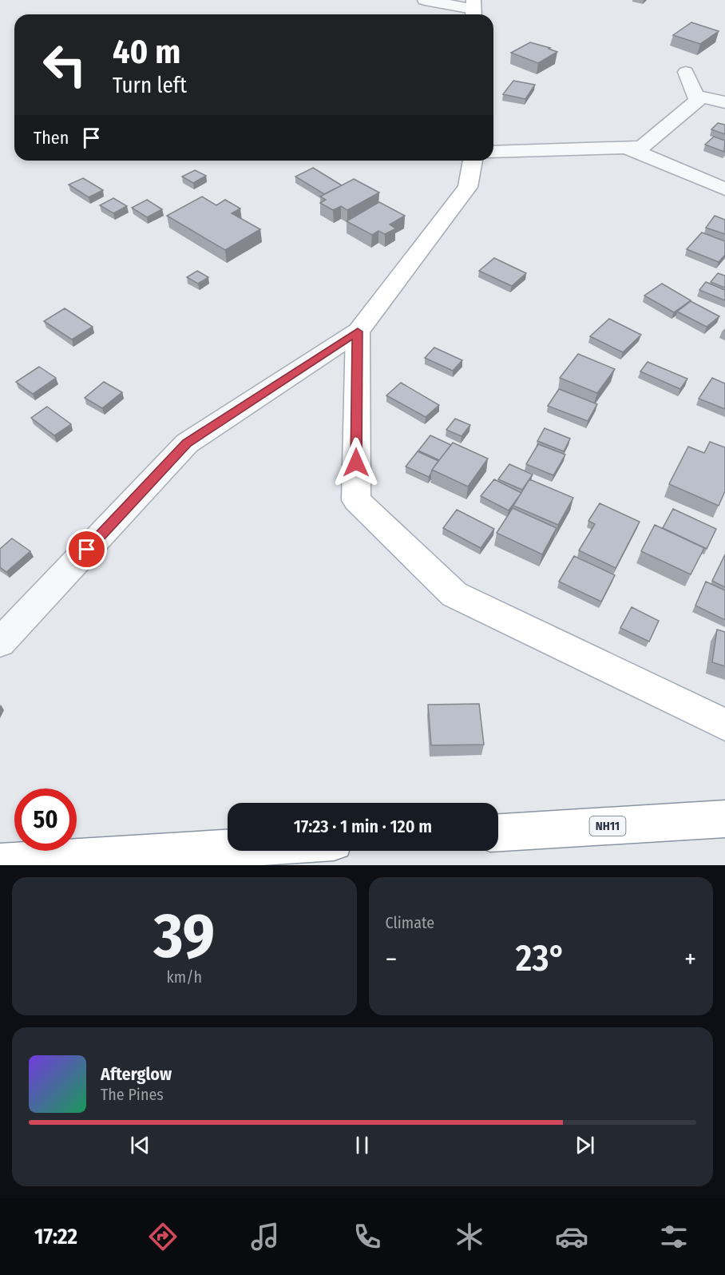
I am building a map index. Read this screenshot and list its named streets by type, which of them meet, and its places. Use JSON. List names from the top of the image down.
{
  "streets": {
    "main road": ["NH11"]
  },
  "page": {
    "turn": ["40 m", "Turn left"],
    "then": "Then",
    "limit": "50",
    "trip": "17:23 · 1 min · 120 m",
    "tile": [
      ["39", "km/h"],
      "Climate"
    ],
    "heat": ["−", "23°", "+"],
    "song": ["Afterglow", "The Pines"],
    "tabs": "17:22"
  }
}
